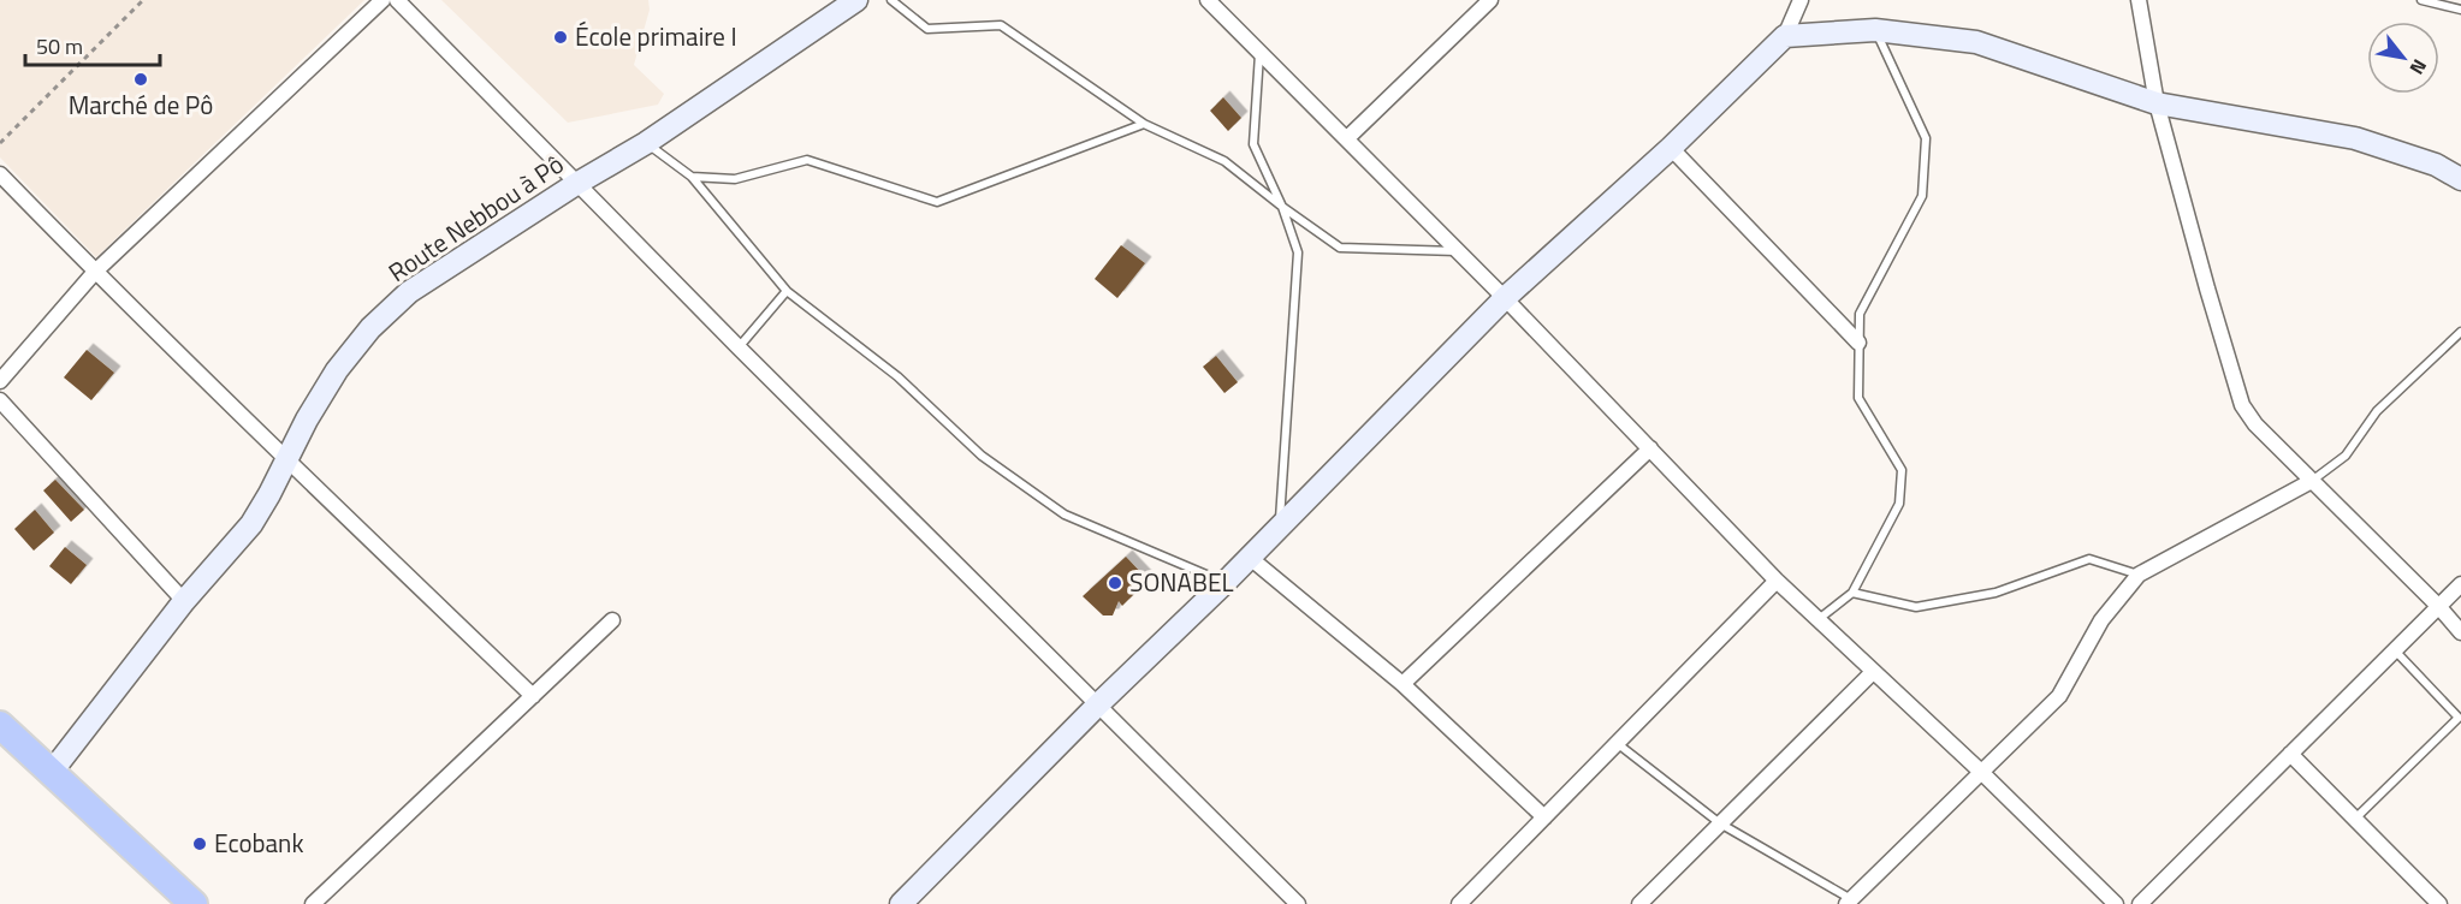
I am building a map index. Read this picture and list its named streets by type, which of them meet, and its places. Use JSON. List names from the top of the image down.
{
  "streets": {
    "street": ["Route Nebbou à Pô"]
  },
  "places": [
    "École primaire I",
    "Marché de Pô",
    "SONABEL",
    "Ecobank"
  ],
  "scale_bar": "50 m",
  "north": "bottom right"
}
